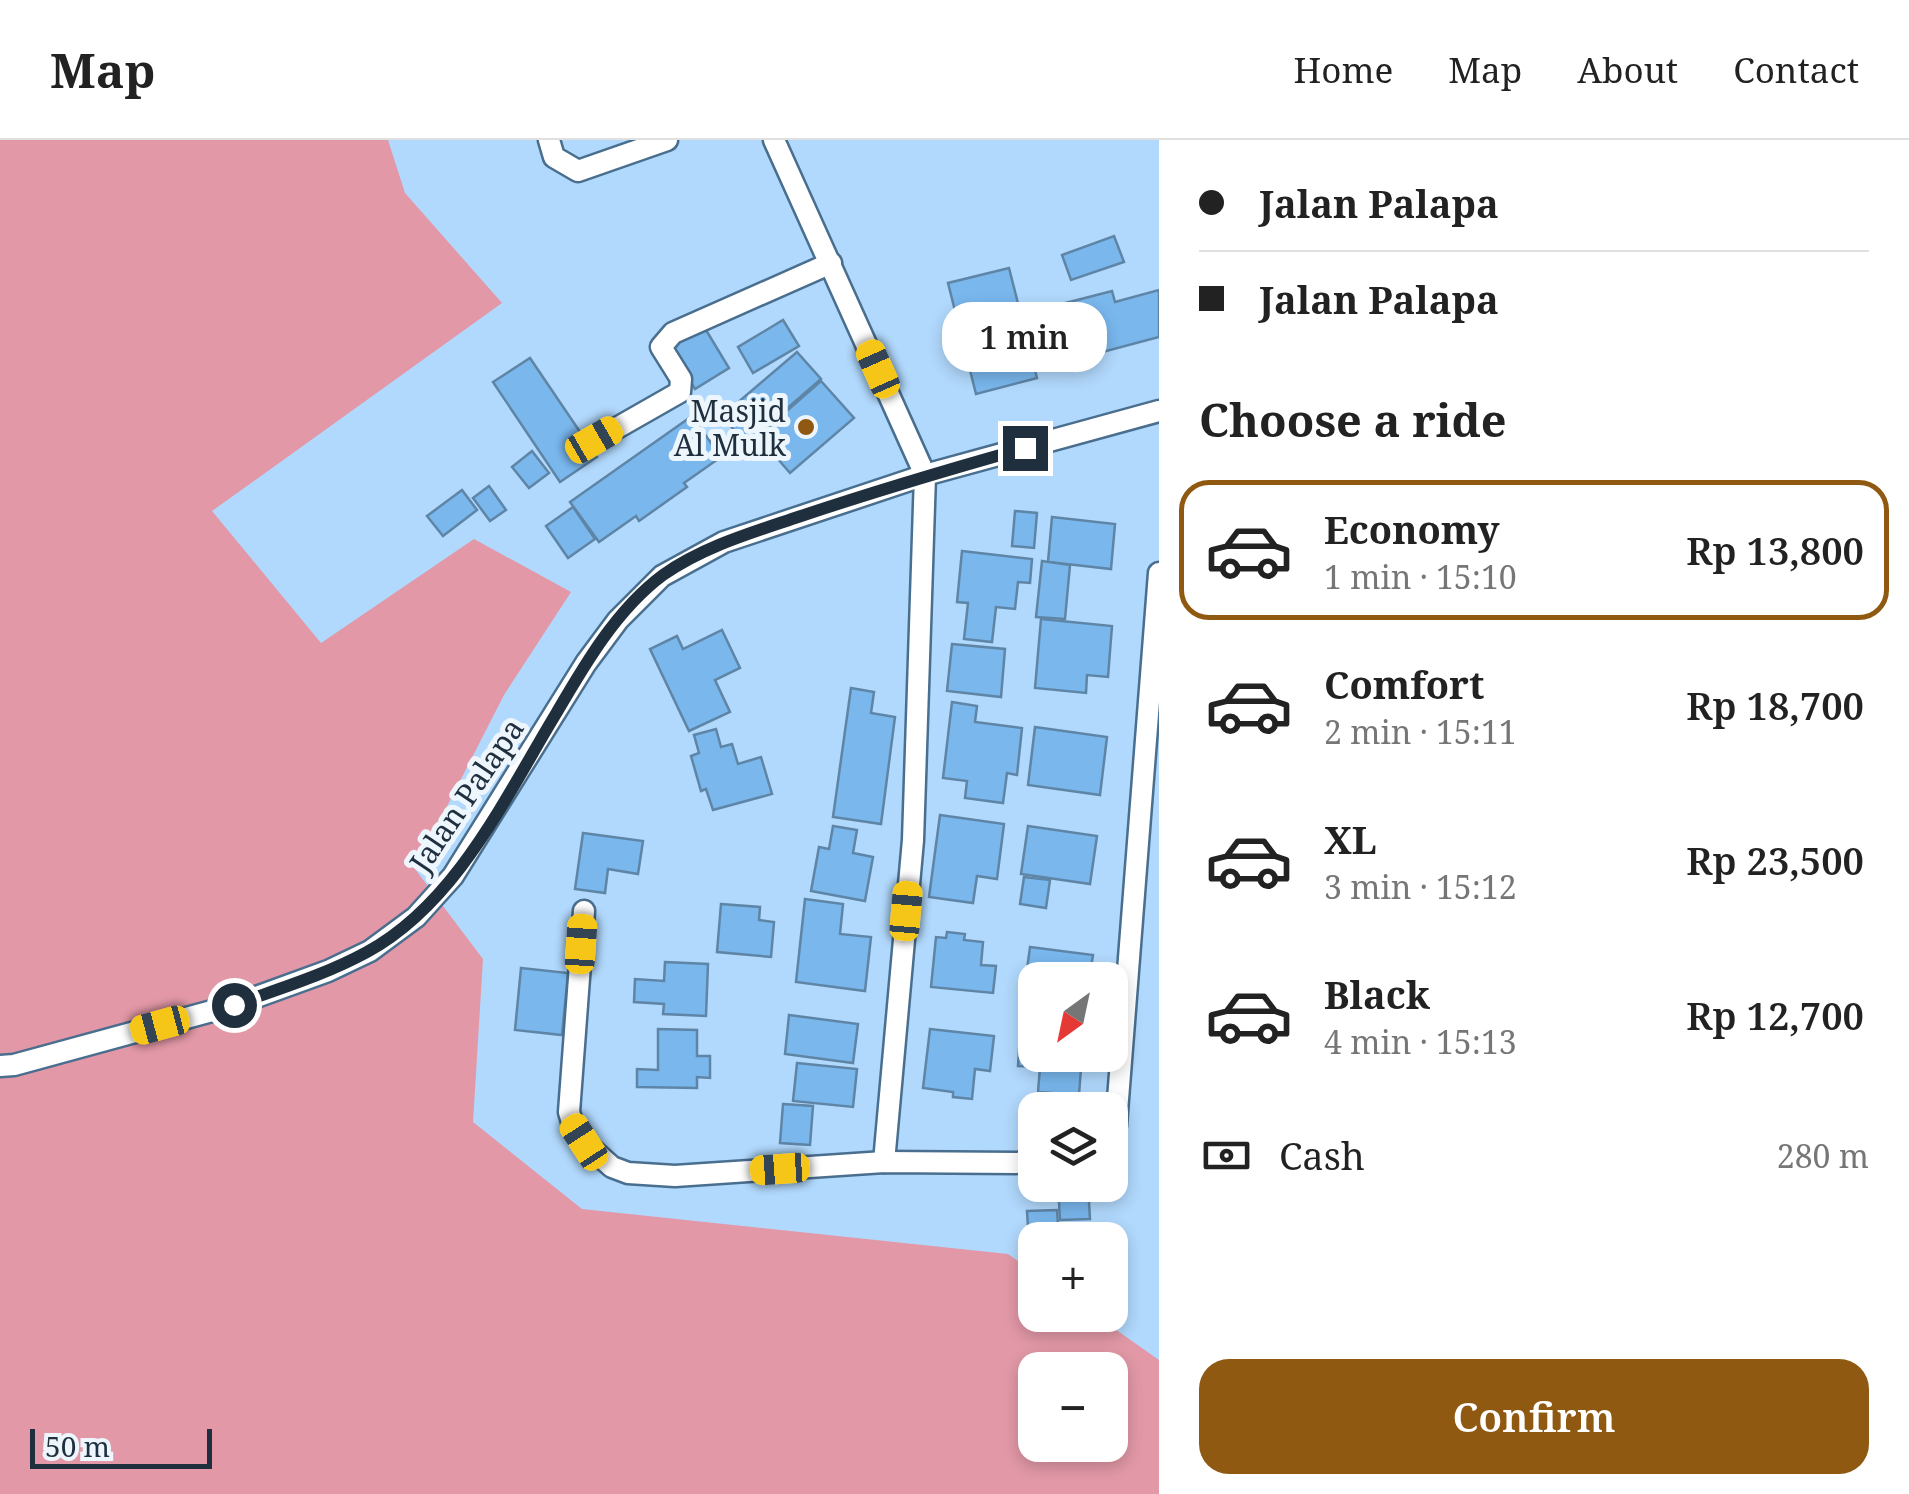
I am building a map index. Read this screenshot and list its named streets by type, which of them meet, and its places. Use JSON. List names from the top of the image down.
{
  "streets": {
    "street": ["Jalan Palapa"]
  },
  "places": ["Masjid Al Mulk"],
  "scale_bar": "50 m",
  "north": "bottom left",
  "page": {
    "header": "Map",
    "nav": [
      "Home",
      "Map",
      "About",
      "Contact"
    ],
    "banner": ["Jalan Palapa", "Jalan Palapa"],
    "bubble": "1 min",
    "heading": "Choose a ride",
    "list": [
      {
        "name": "Economy",
        "note": "1 min · 15:10",
        "value": "Rp 13,800"
      },
      {
        "name": "Comfort",
        "note": "2 min · 15:11",
        "value": "Rp 18,700"
      },
      {
        "name": "XL",
        "note": "3 min · 15:12",
        "value": "Rp 23,500"
      },
      {
        "name": "Black",
        "note": "4 min · 15:13",
        "value": "Rp 12,700"
      }
    ],
    "map_buttons": ["+", "−"],
    "pay": ["Cash", "280 m"],
    "buttons": "Confirm",
    "scale": "50 m"
  }
}
